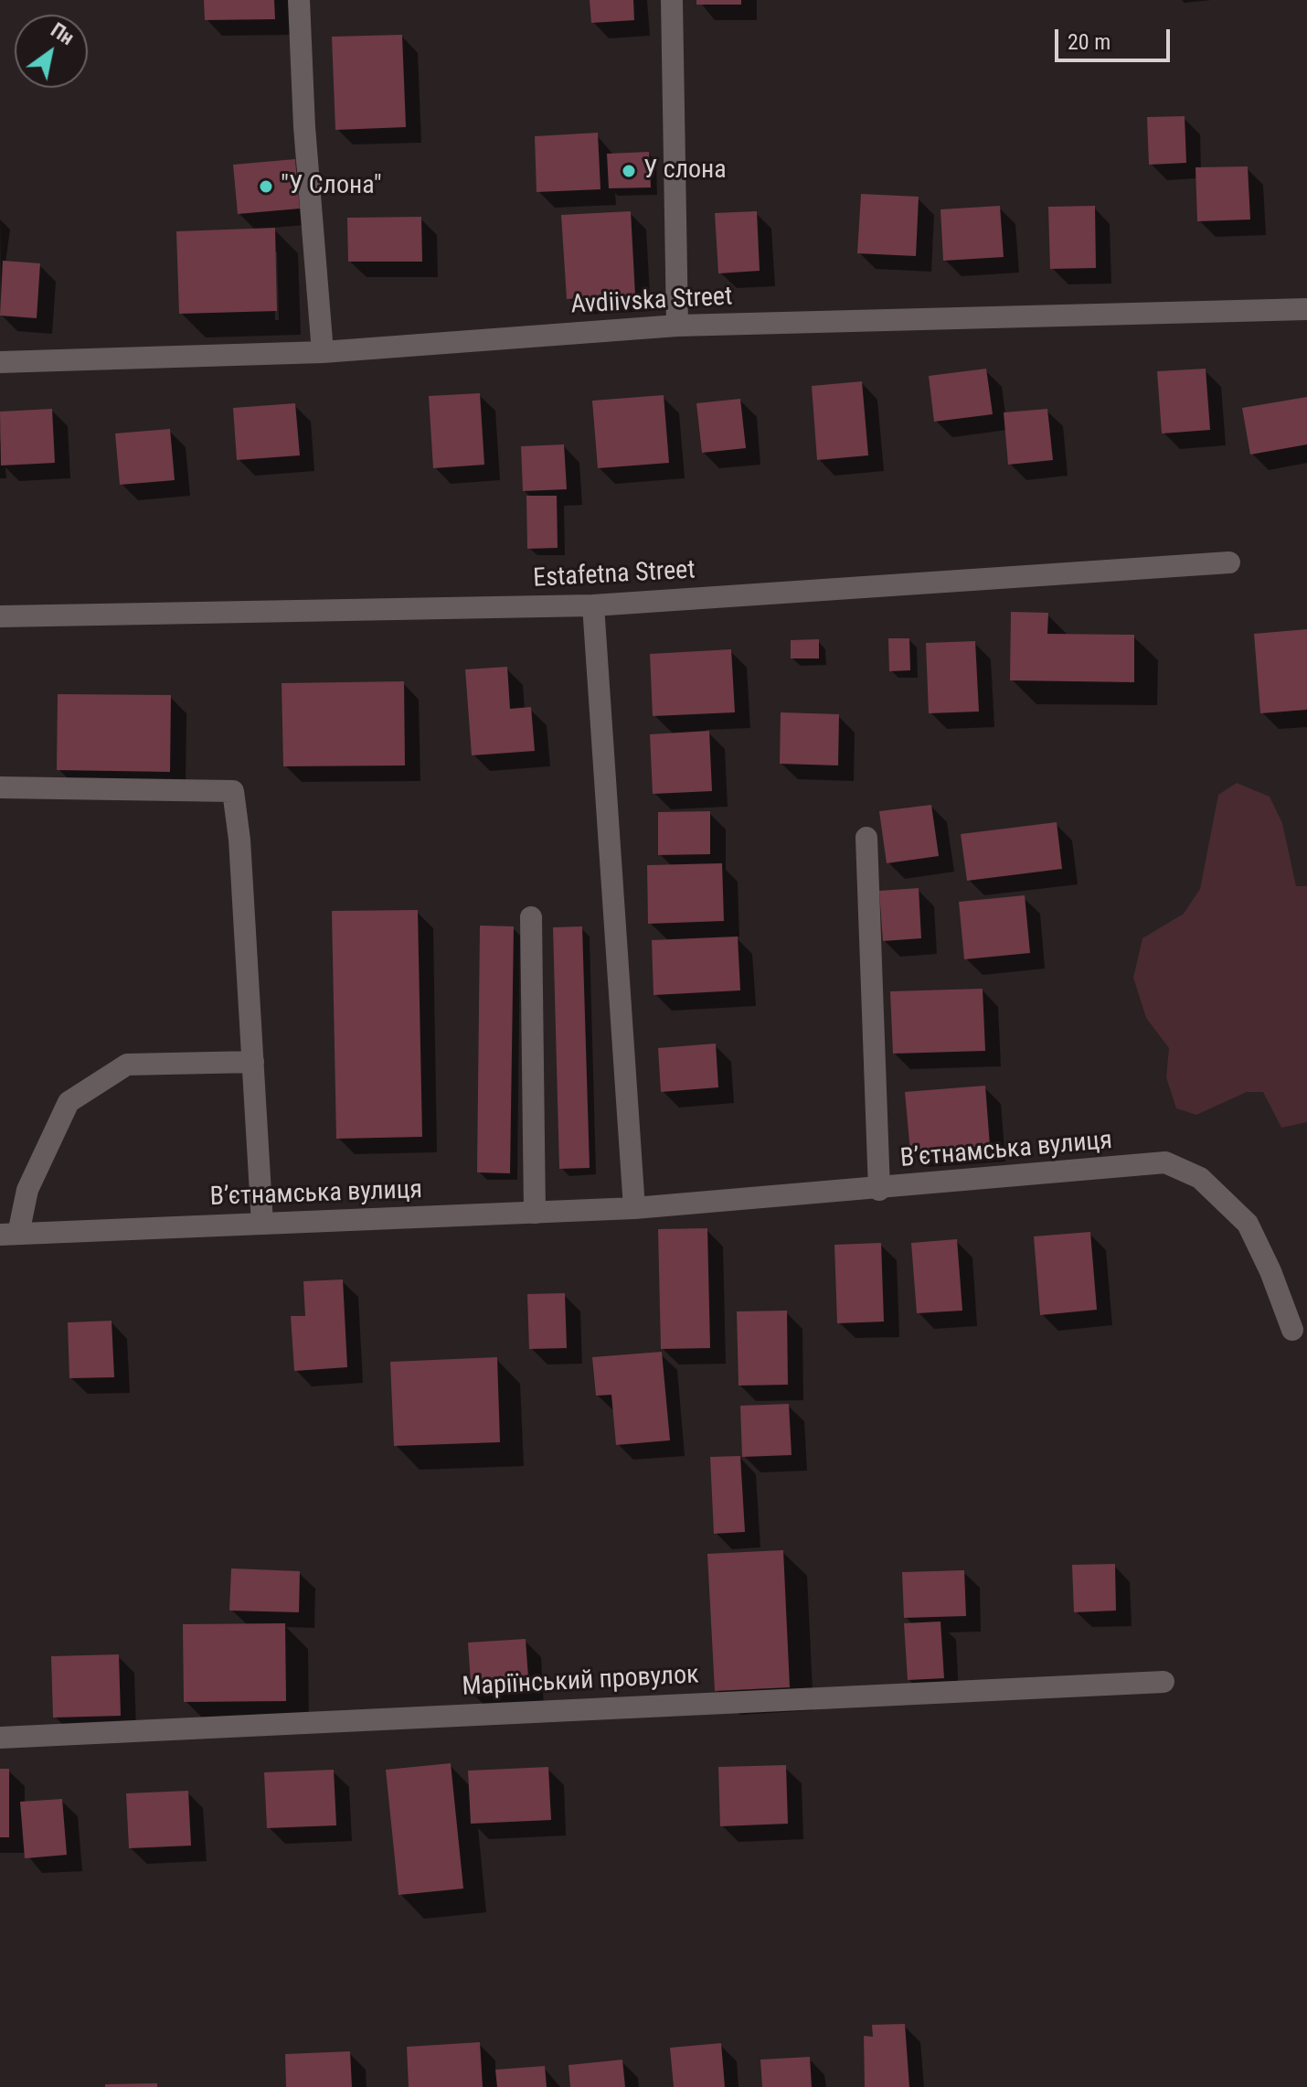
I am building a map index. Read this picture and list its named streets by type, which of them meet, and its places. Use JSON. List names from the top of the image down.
{
  "streets": {
    "street": [
      "Avdiivska Street",
      "Estafetna Street",
      "Вʼєтнамська вулиця",
      "Маріїнський провулок"
    ]
  },
  "places": ["У слона", "\"У Слона\""],
  "scale_bar": "20 m",
  "north": "top right"
}
